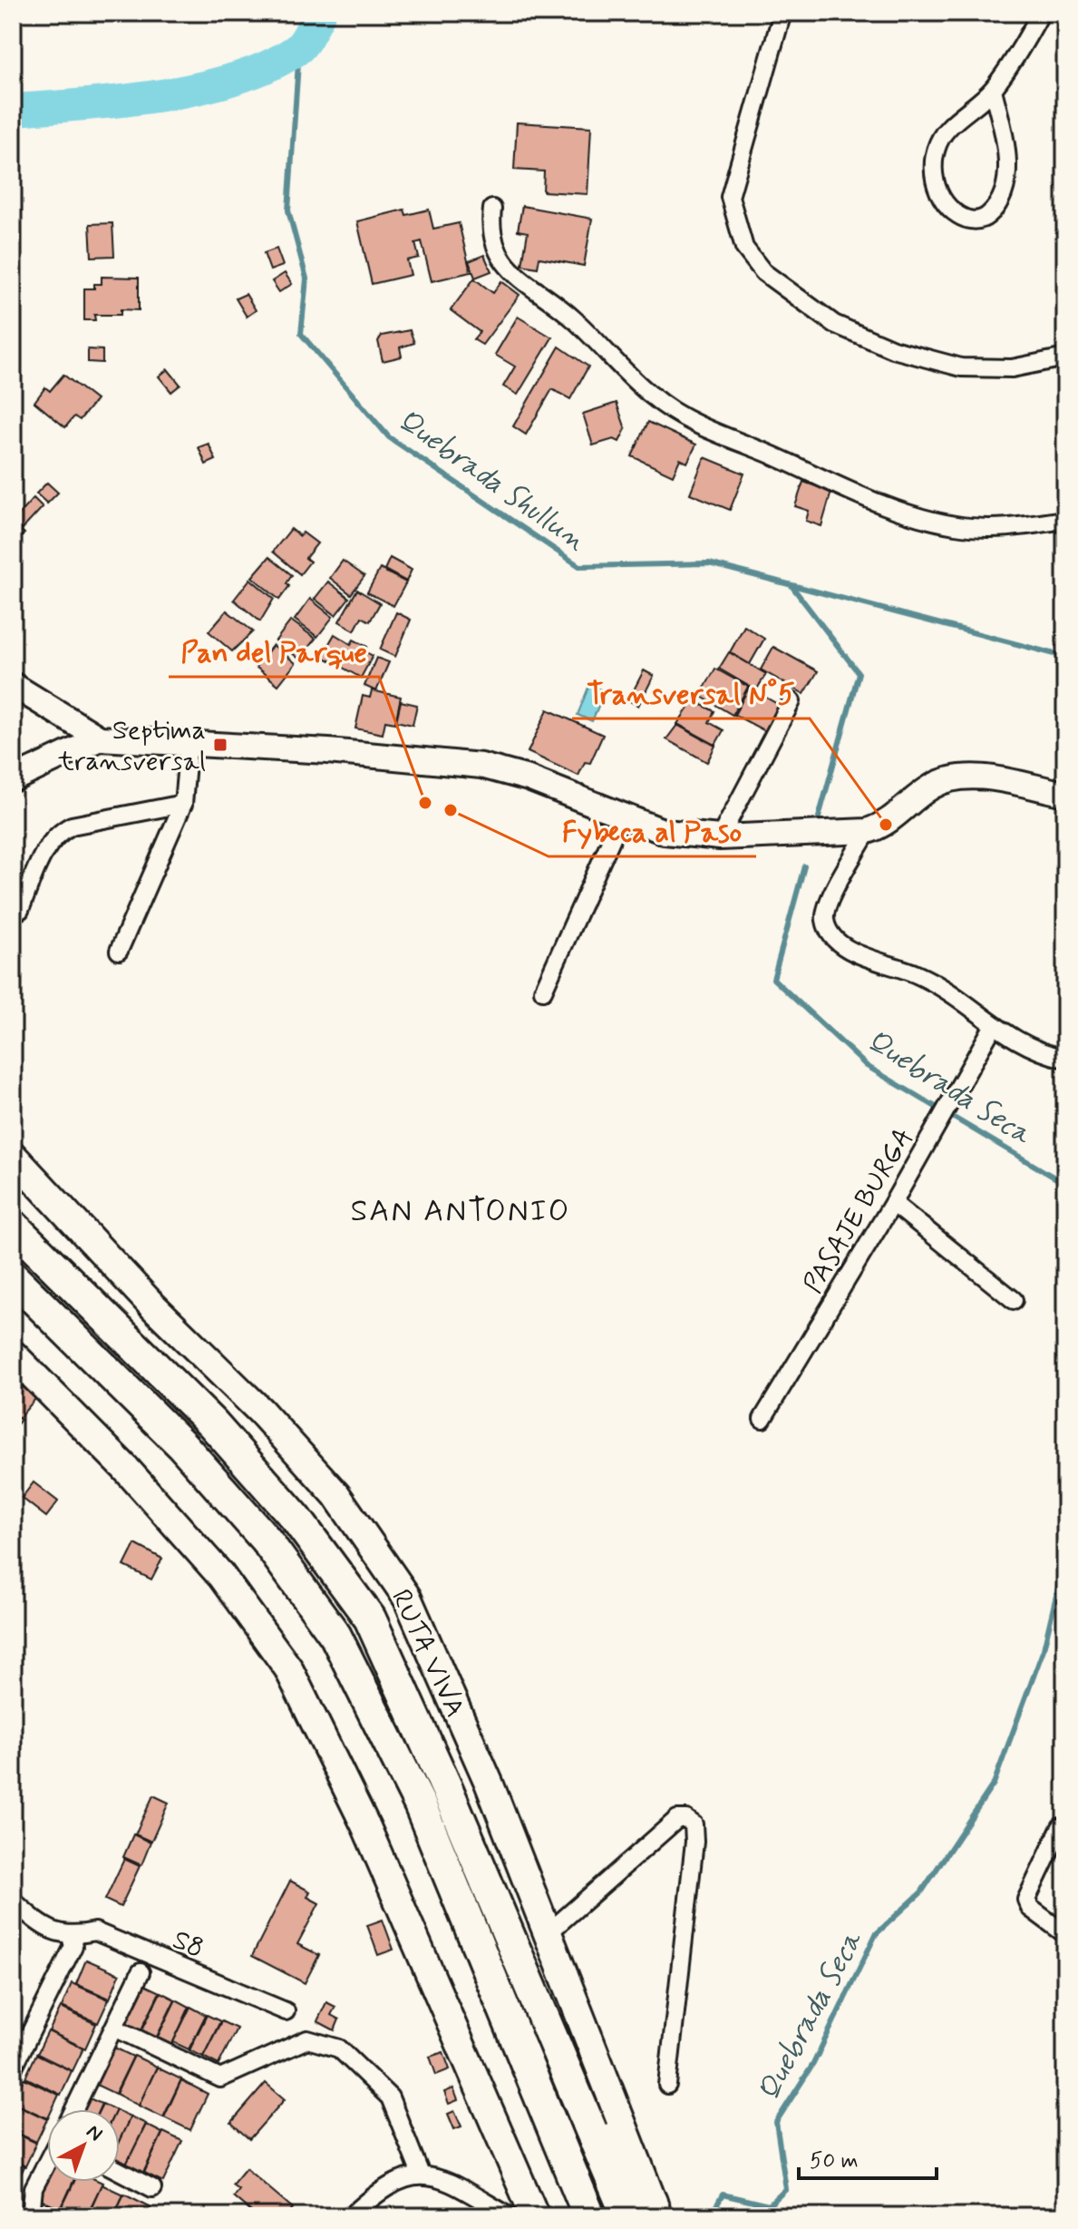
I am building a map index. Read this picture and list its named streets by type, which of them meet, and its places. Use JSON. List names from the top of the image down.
{
  "streets": {
    "highway": ["RUTA VIVA"],
    "street": ["PASAJE BURGA", "S8"]
  },
  "districts": ["SAN ANTONIO"],
  "water": ["Quebrada Shullun", "Quebrada Seca"],
  "places": {
    "transit": ["Septima transversal"],
    "other": ["Pan del Parque", "Fybeca al Paso", "Transversal N°5"]
  },
  "scale_bar": "50 m",
  "north": "top right"
}
